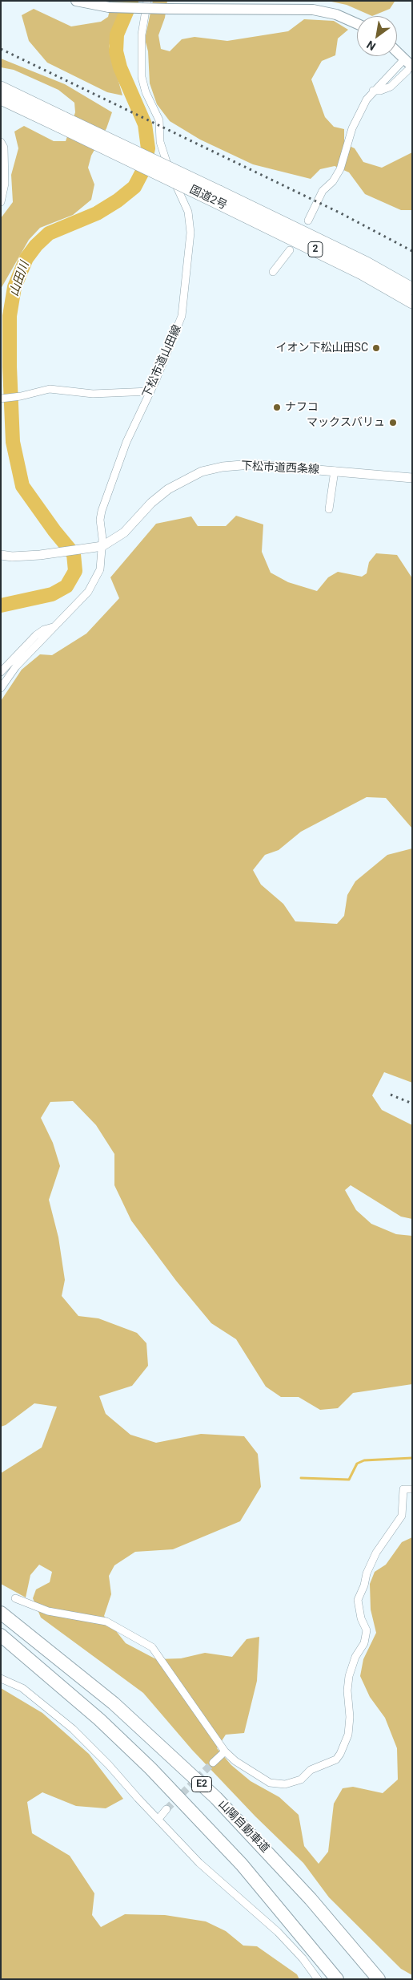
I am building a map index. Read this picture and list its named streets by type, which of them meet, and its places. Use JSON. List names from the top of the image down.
{
  "streets": {
    "highway": [
      "国道2号",
      "2",
      "E2",
      "山陽自動車道"
    ],
    "street": ["下松市道山田線", "下松市道西条線"]
  },
  "crossings": [
    ["下松市道山田線", "下松市道西条線"]
  ],
  "water": ["山田川"],
  "places": ["イオン下松山田SC", "ナフコ", "マックスバリュ"],
  "north": "bottom left"
}
